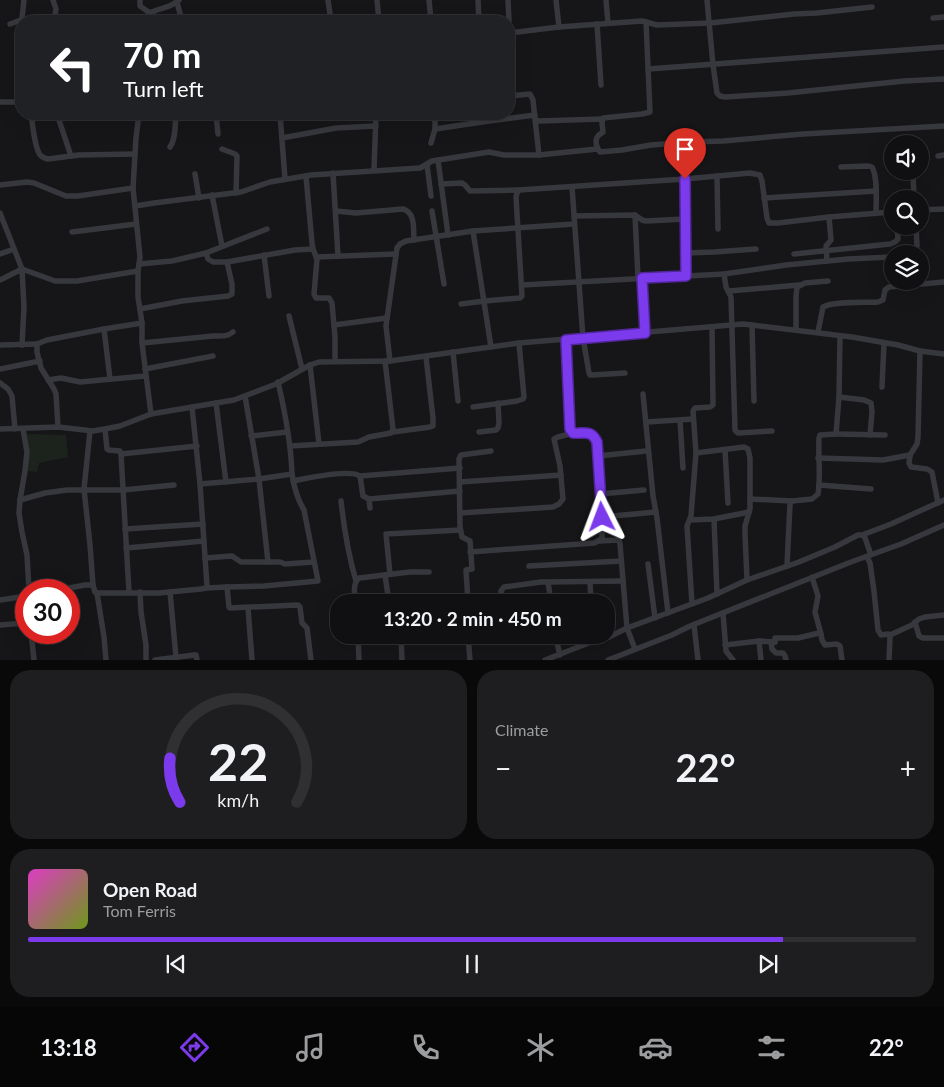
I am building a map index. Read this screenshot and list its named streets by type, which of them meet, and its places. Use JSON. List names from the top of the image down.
{
  "page": {
    "turn": ["70 m", "Turn left"],
    "limit": "30",
    "trip": "13:20 · 2 min · 450 m",
    "tile": "Climate",
    "heat": ["−", "22°", "+"],
    "song": ["Open Road", "Tom Ferris"],
    "tabs": ["13:18", "22°"],
    "gauge": ["22", "km/h"]
  }
}
